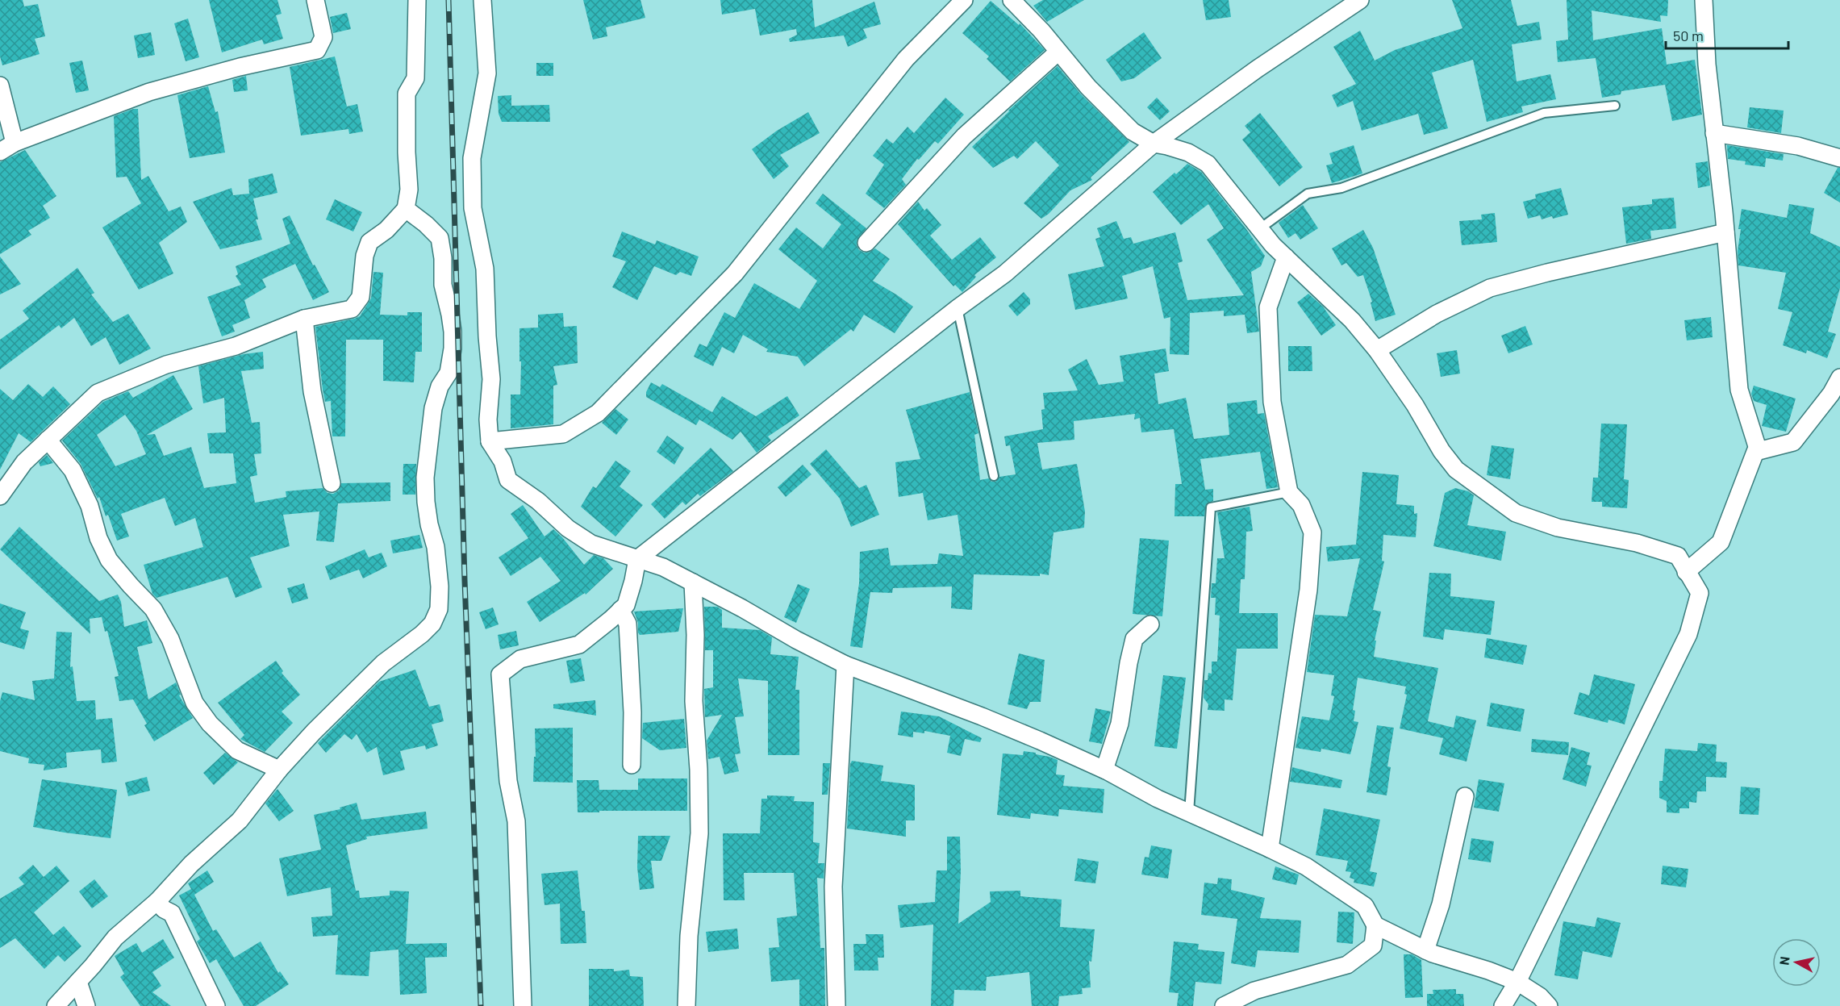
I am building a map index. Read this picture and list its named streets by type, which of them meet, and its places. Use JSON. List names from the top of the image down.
{
  "scale_bar": "50 m",
  "north": "left"
}
